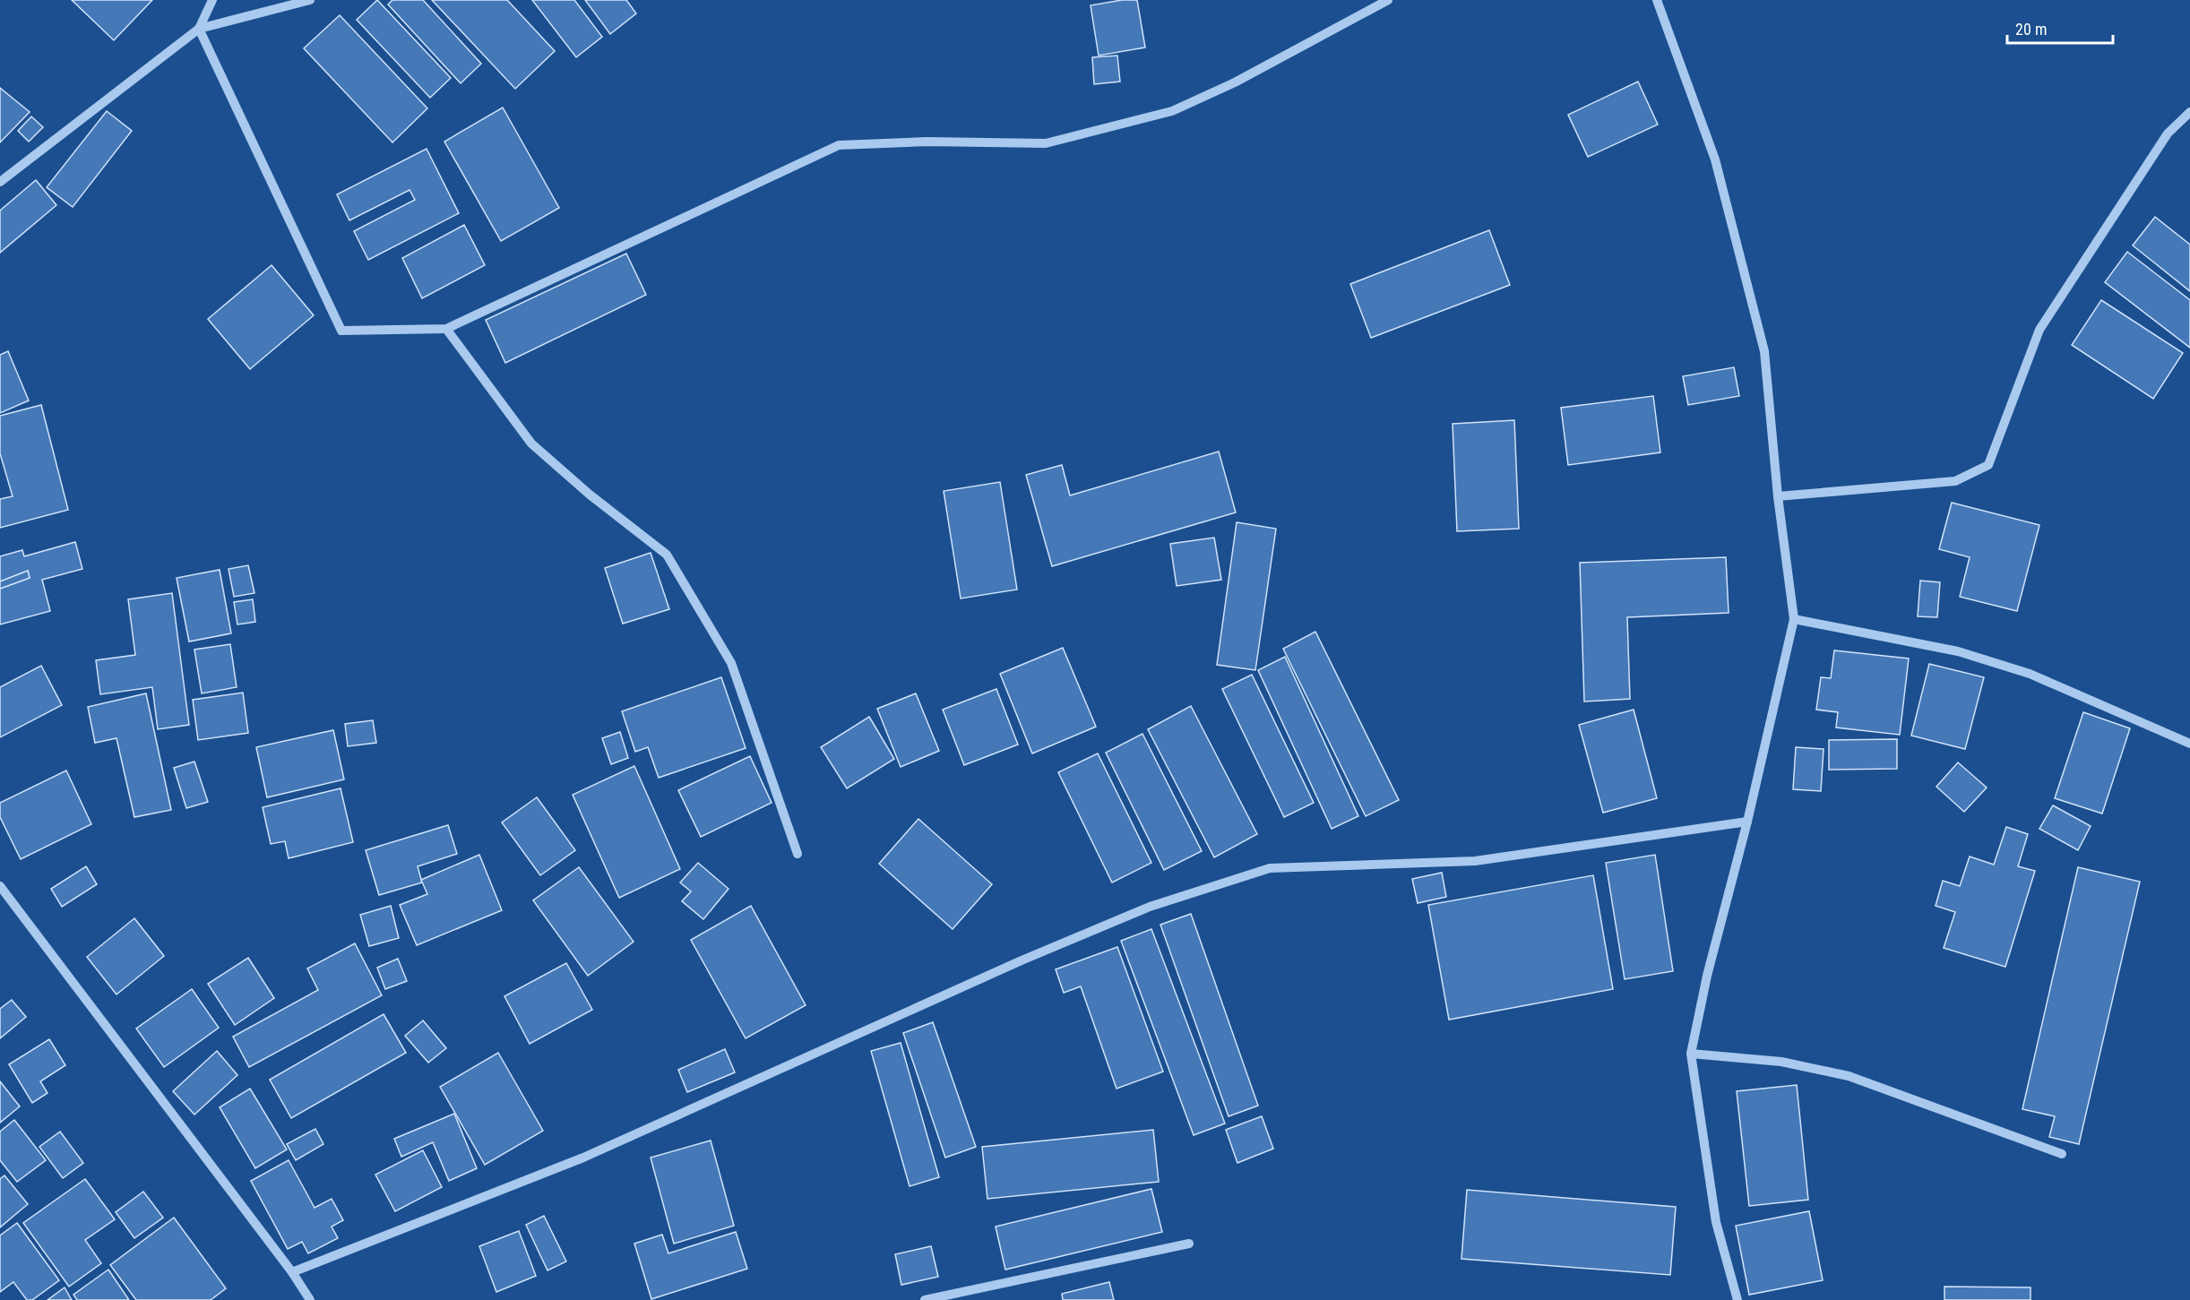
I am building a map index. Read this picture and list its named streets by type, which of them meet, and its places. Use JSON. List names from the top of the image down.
{
  "scale_bar": "20 m"
}
